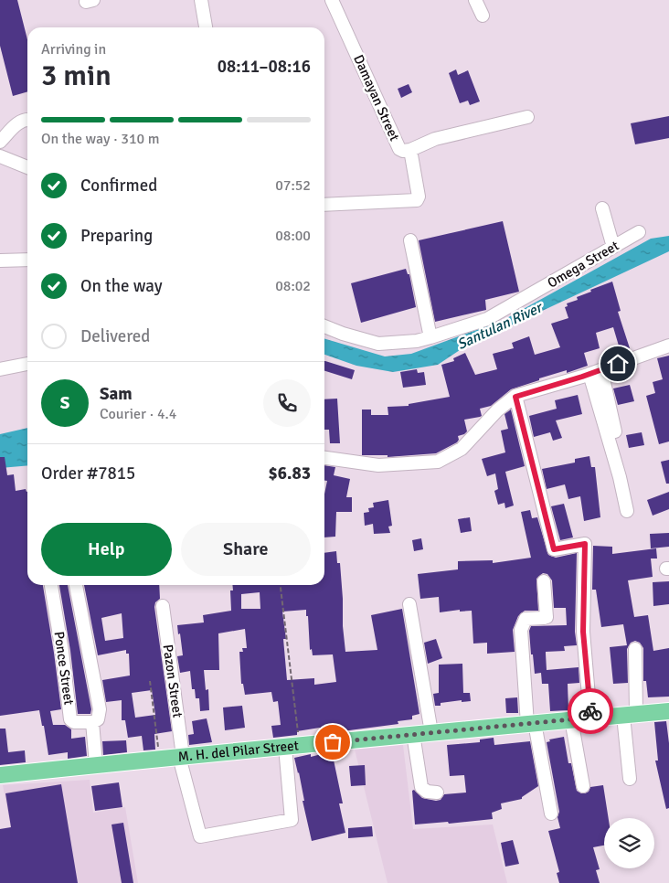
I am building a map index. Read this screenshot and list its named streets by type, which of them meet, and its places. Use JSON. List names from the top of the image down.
{
  "streets": {
    "main road": ["M. H. del Pilar Street"],
    "street": [
      "Damayan Street",
      "Omega Street",
      "Ponce Street",
      "Pazon Street"
    ]
  },
  "crossings": [
    ["Pazon Street", "M. H. del Pilar Street"]
  ],
  "water": ["Santulan River"],
  "page": {
    "heading": ["3 min", "Arriving in", "08:11–08:16"],
    "panel": [
      "Sam",
      "Courier · 4.4",
      "Order #7815",
      "$6.83"
    ],
    "bar": "On the way · 310 m",
    "list": [
      ["Confirmed", "07:52"],
      ["Preparing", "08:00"],
      ["On the way", "08:02"],
      "Delivered"
    ],
    "round": "S",
    "buttons": ["Help", "Share"]
  }
}
